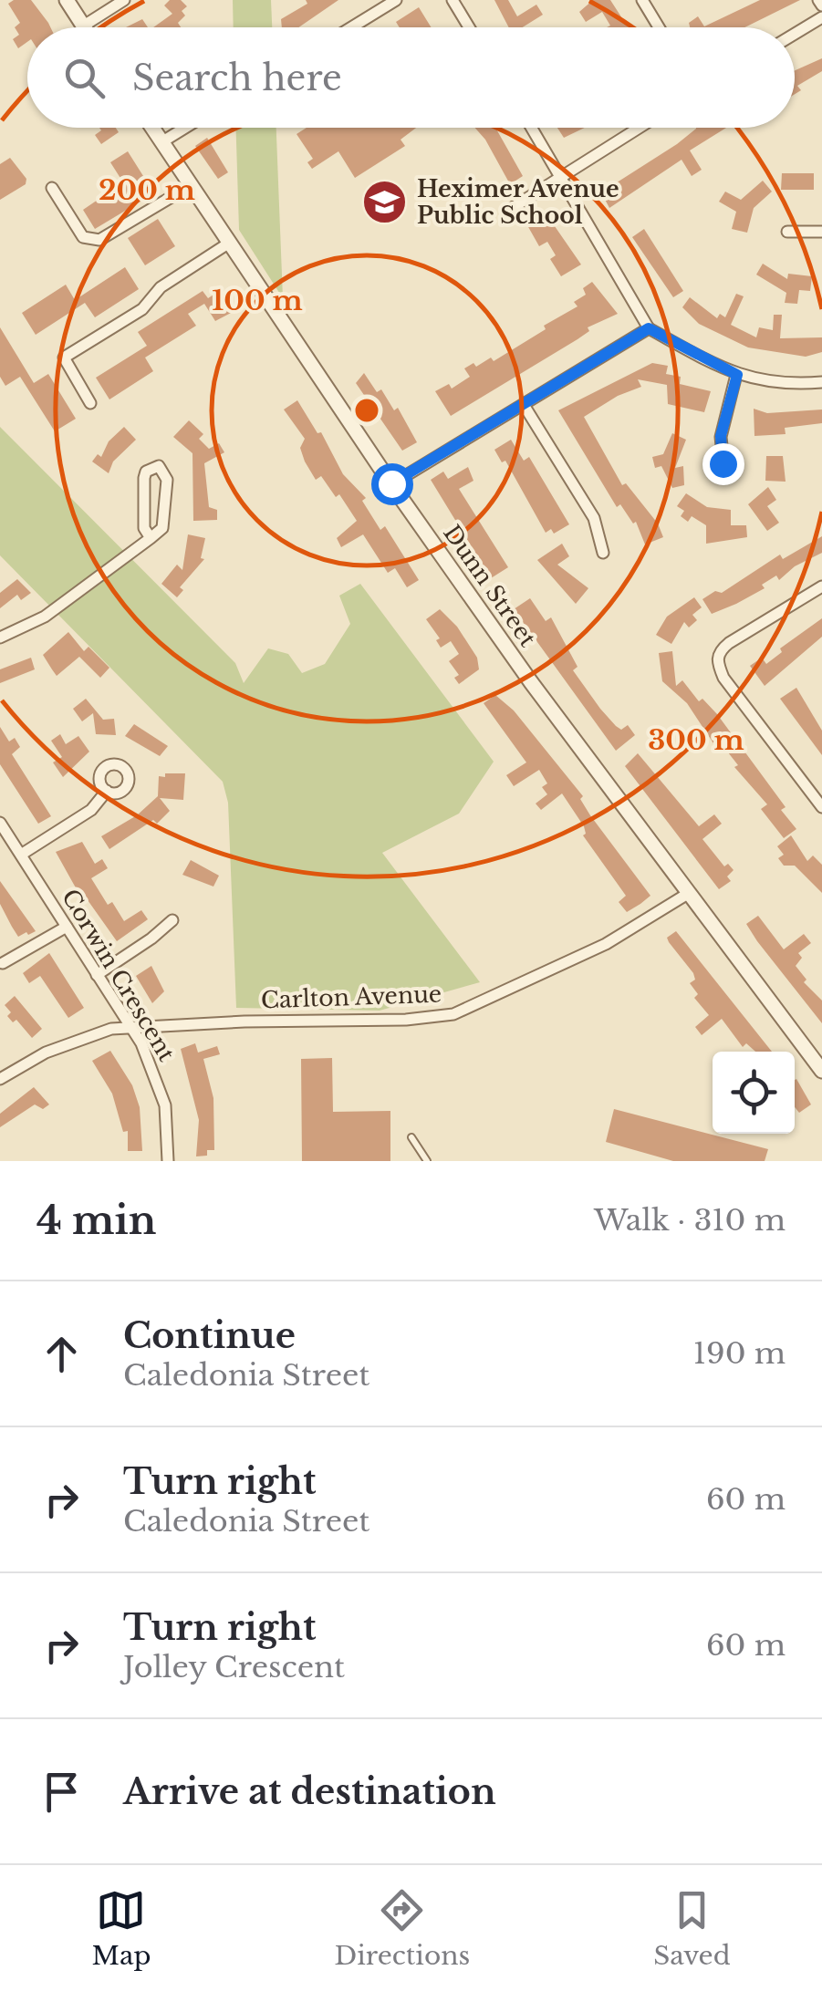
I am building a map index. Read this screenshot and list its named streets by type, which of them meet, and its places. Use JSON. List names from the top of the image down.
{
  "streets": {
    "street": ["Dunn Street", "Corwin Crescent", "Carlton Avenue"]
  },
  "crossings": [
    ["Dunn Street", "Carlton Avenue"],
    ["Corwin Crescent", "Carlton Avenue"]
  ],
  "places": {
    "school or university": ["Heximer Avenue Public School"]
  },
  "page": {
    "search": "Search here",
    "heading": ["4 min", "Walk · 310 m"],
    "list": [
      ["Continue", "Caledonia Street", "190 m"],
      ["Turn right", "Caledonia Street", "60 m"],
      ["Turn right", "Jolley Crescent", "60 m"],
      "Arrive at destination"
    ],
    "nav": ["Map", "Directions", "Saved"]
  },
  "rings": ["200 m", "100 m", "300 m"]
}
